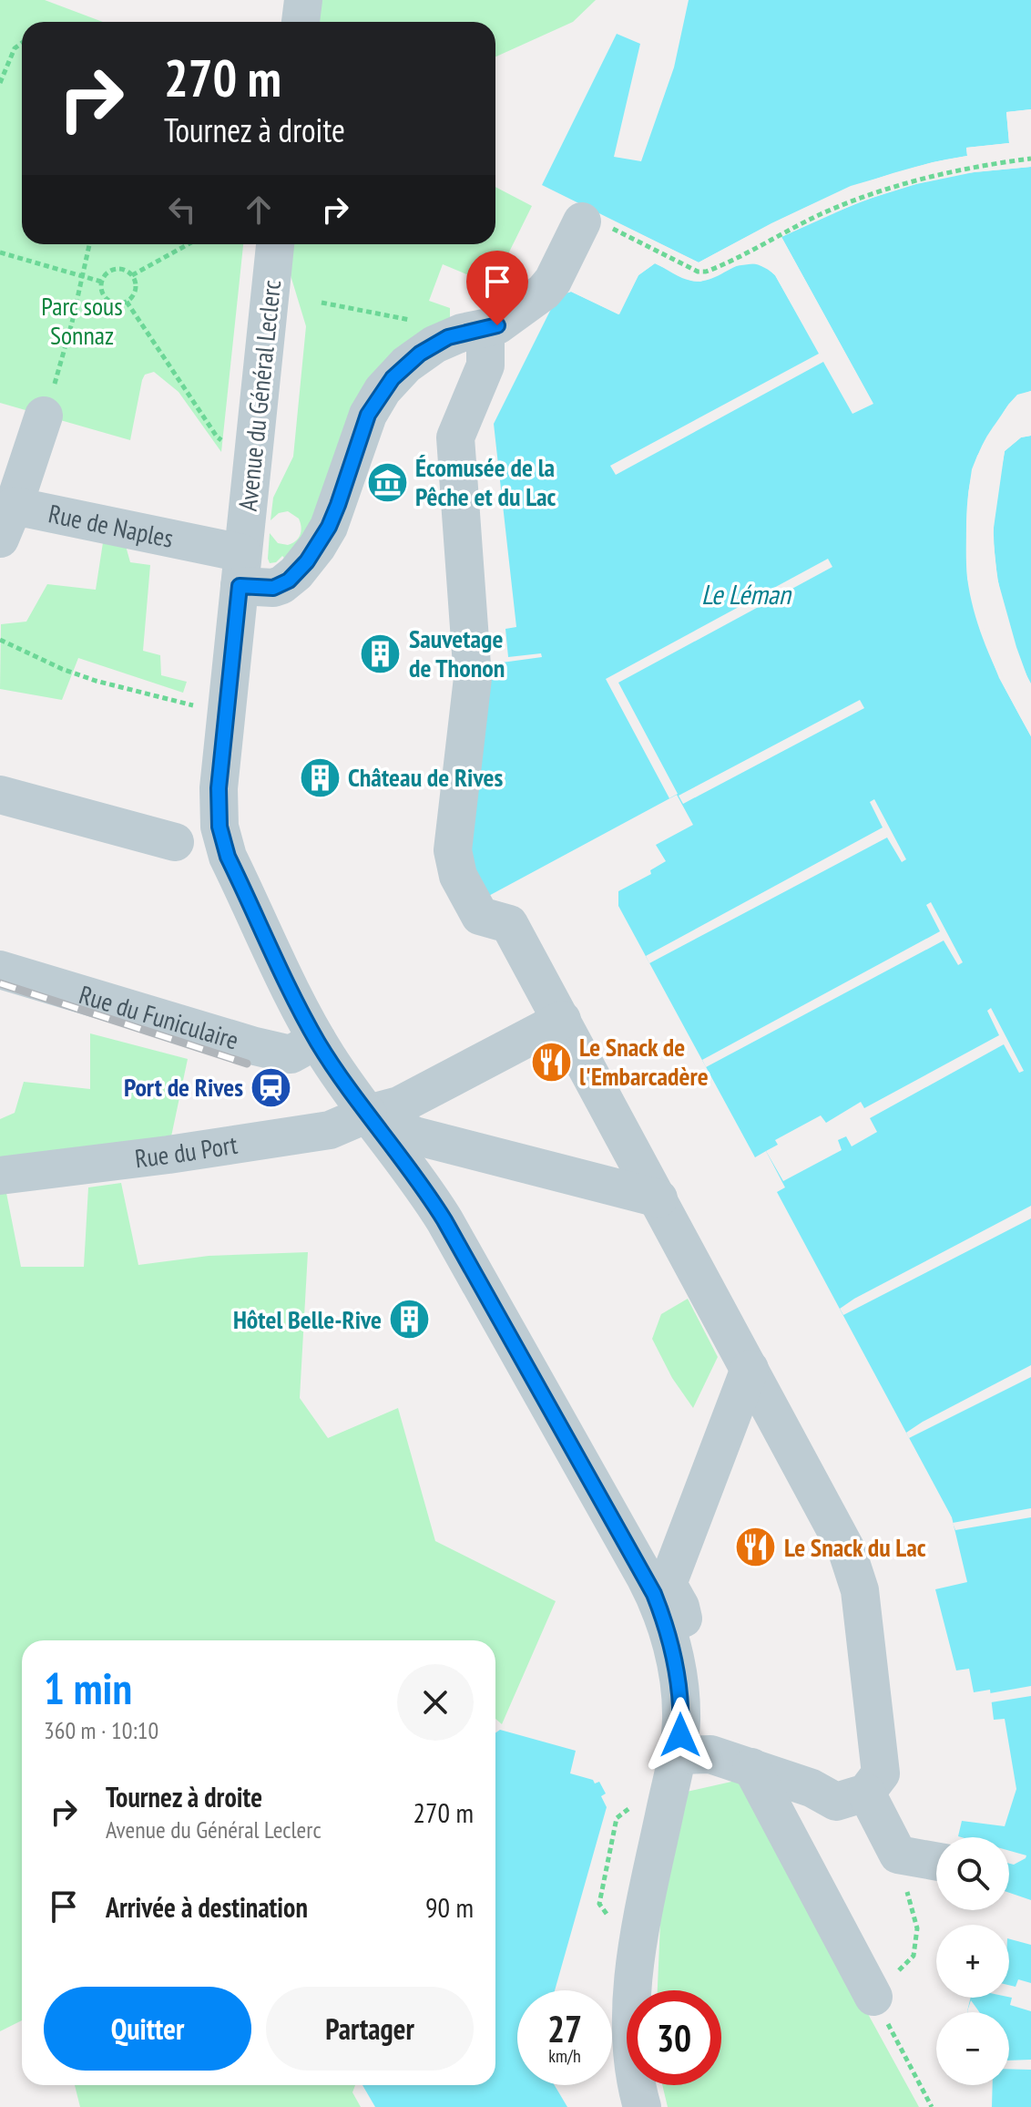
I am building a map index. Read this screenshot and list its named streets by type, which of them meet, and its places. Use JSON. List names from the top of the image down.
{
  "streets": {
    "street": [
      "Avenue du Général Leclerc",
      "Rue de Naples",
      "Rue du Funiculaire",
      "Rue du Port"
    ]
  },
  "crossings": [
    ["Avenue du Général Leclerc", "Rue de Naples"],
    ["Avenue du Général Leclerc", "Rue du Funiculaire"],
    ["Avenue du Général Leclerc", "Rue du Port"]
  ],
  "water": ["Le Léman"],
  "parks": ["Parc sous Sonnaz"],
  "places": {
    "museum": ["Écomusée de la Pêche et du Lac"],
    "building": ["Sauvetage de Thonon", "Château de Rives", "Hôtel Belle-Rive"],
    "restaurant": ["Le Snack de l'Embarcadère", "Le Snack du Lac"],
    "station": ["Port de Rives"]
  },
  "page": {
    "turn": ["270 m", "Tournez à droite"],
    "heading": ["1 min", "360 m · 10:10"],
    "list": [
      {
        "name": "Tournez à droite",
        "note": "Avenue du Général Leclerc",
        "value": "270 m"
      },
      {
        "name": "Arrivée à destination",
        "value": "90 m"
      }
    ],
    "map_buttons": ["+", "−"],
    "buttons": ["Quitter", "Partager"],
    "speed": "27 km/h",
    "limit": "30"
  }
}
